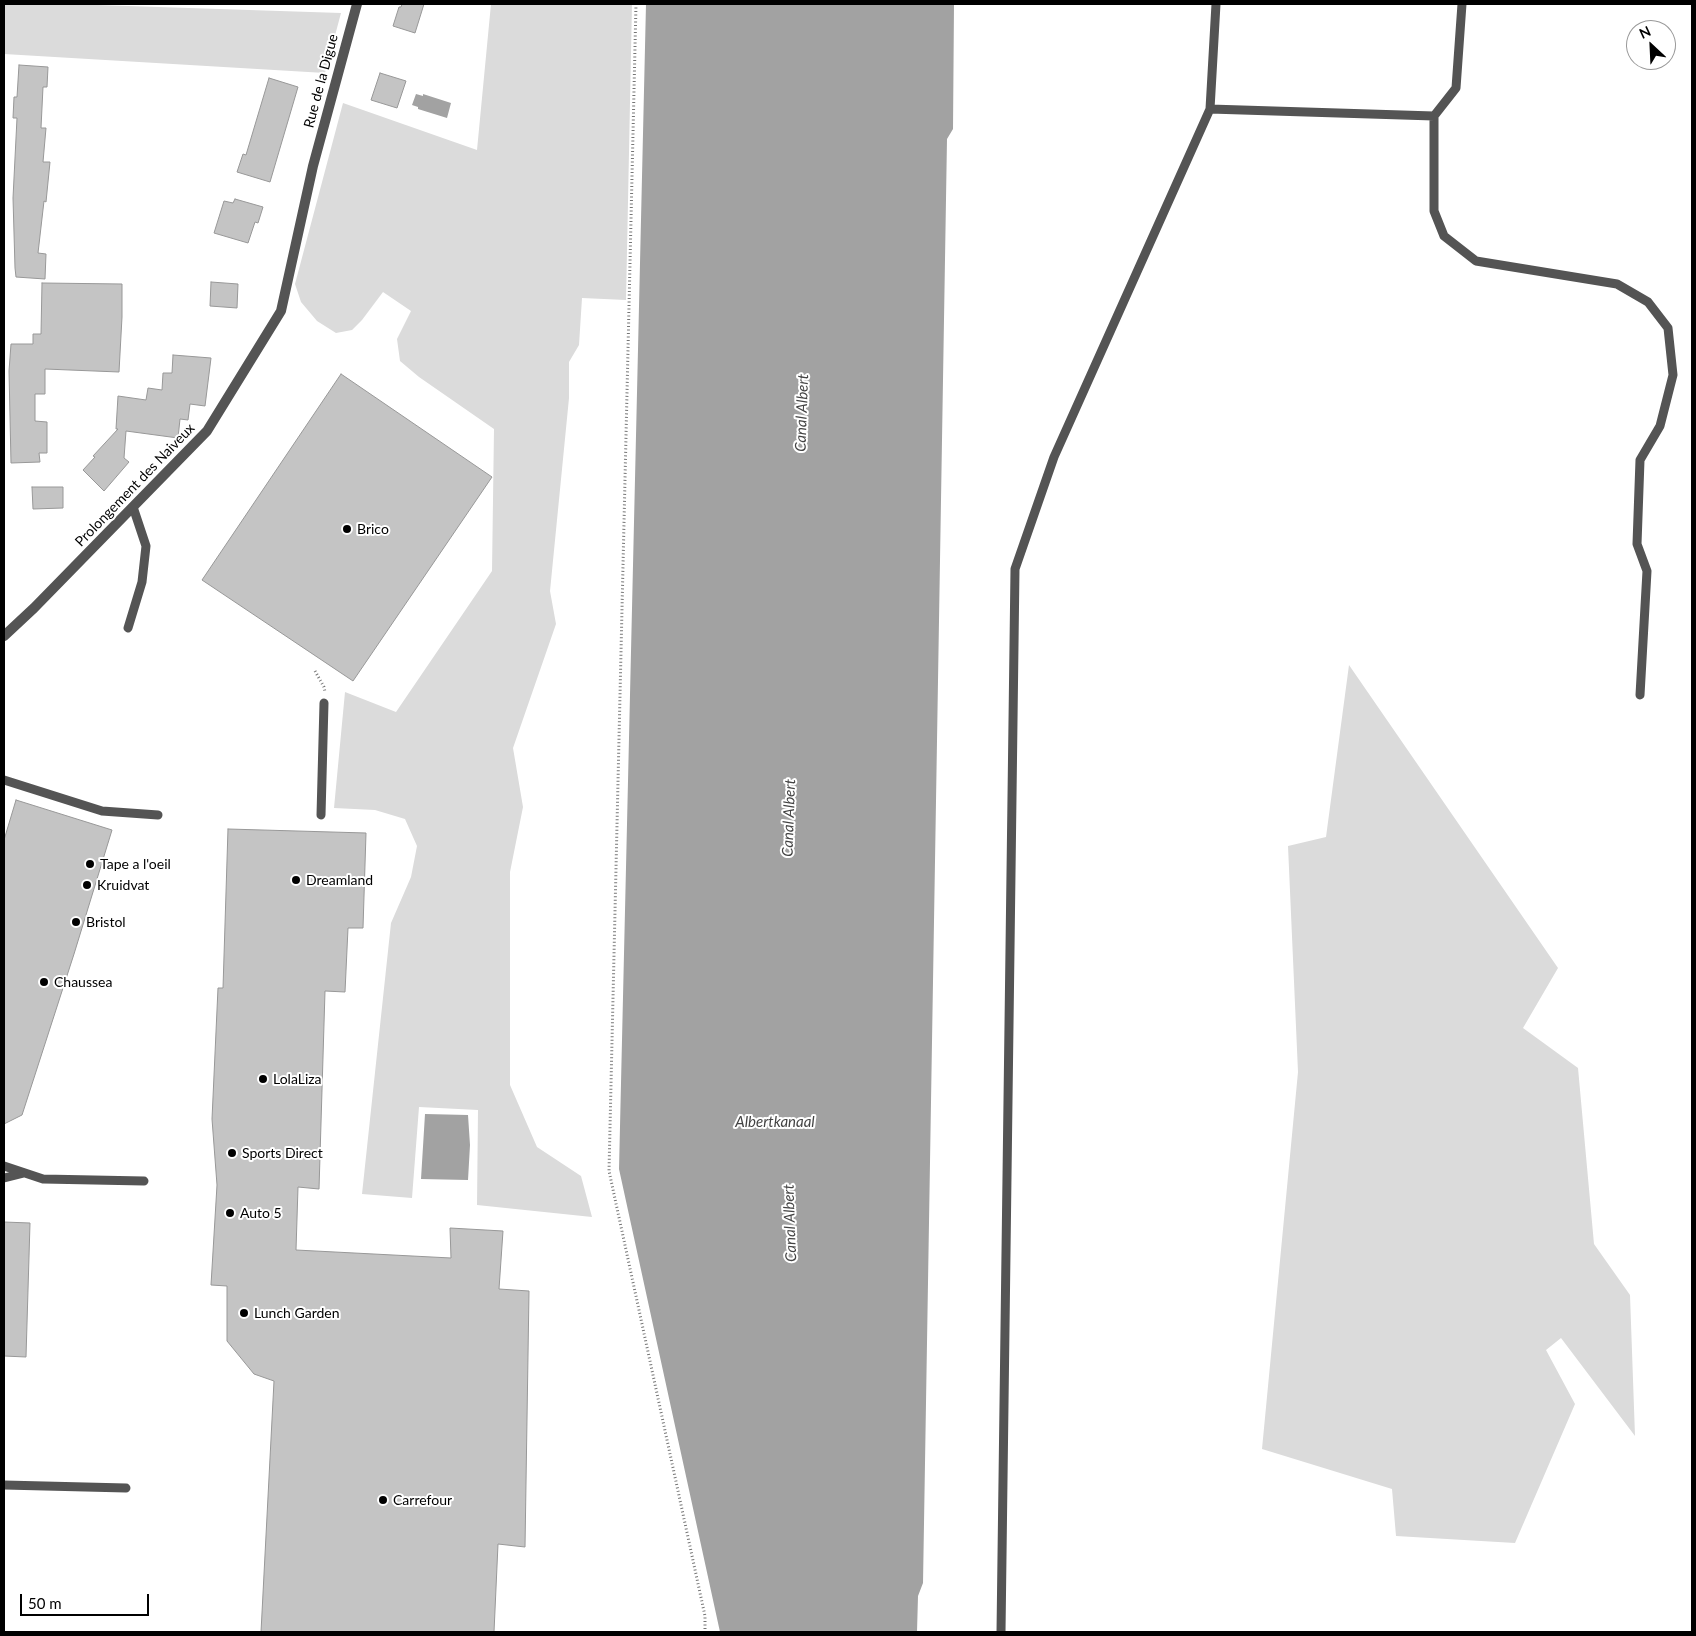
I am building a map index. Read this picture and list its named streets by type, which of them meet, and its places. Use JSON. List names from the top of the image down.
{
  "streets": {
    "street": ["Rue de la Digue", "Prolongement des Naiveux"]
  },
  "crossings": [
    ["Rue de la Digue", "Prolongement des Naiveux"]
  ],
  "water": ["Canal Albert", "Albertkanaal"],
  "places": [
    "Brico",
    "Tape a l'oeil",
    "Dreamland",
    "Kruidvat",
    "Bristol",
    "Chaussea",
    "LolaLiza",
    "Sports Direct",
    "Auto 5",
    "Lunch Garden",
    "Carrefour"
  ],
  "scale_bar": "50 m",
  "north": "top left"
}
